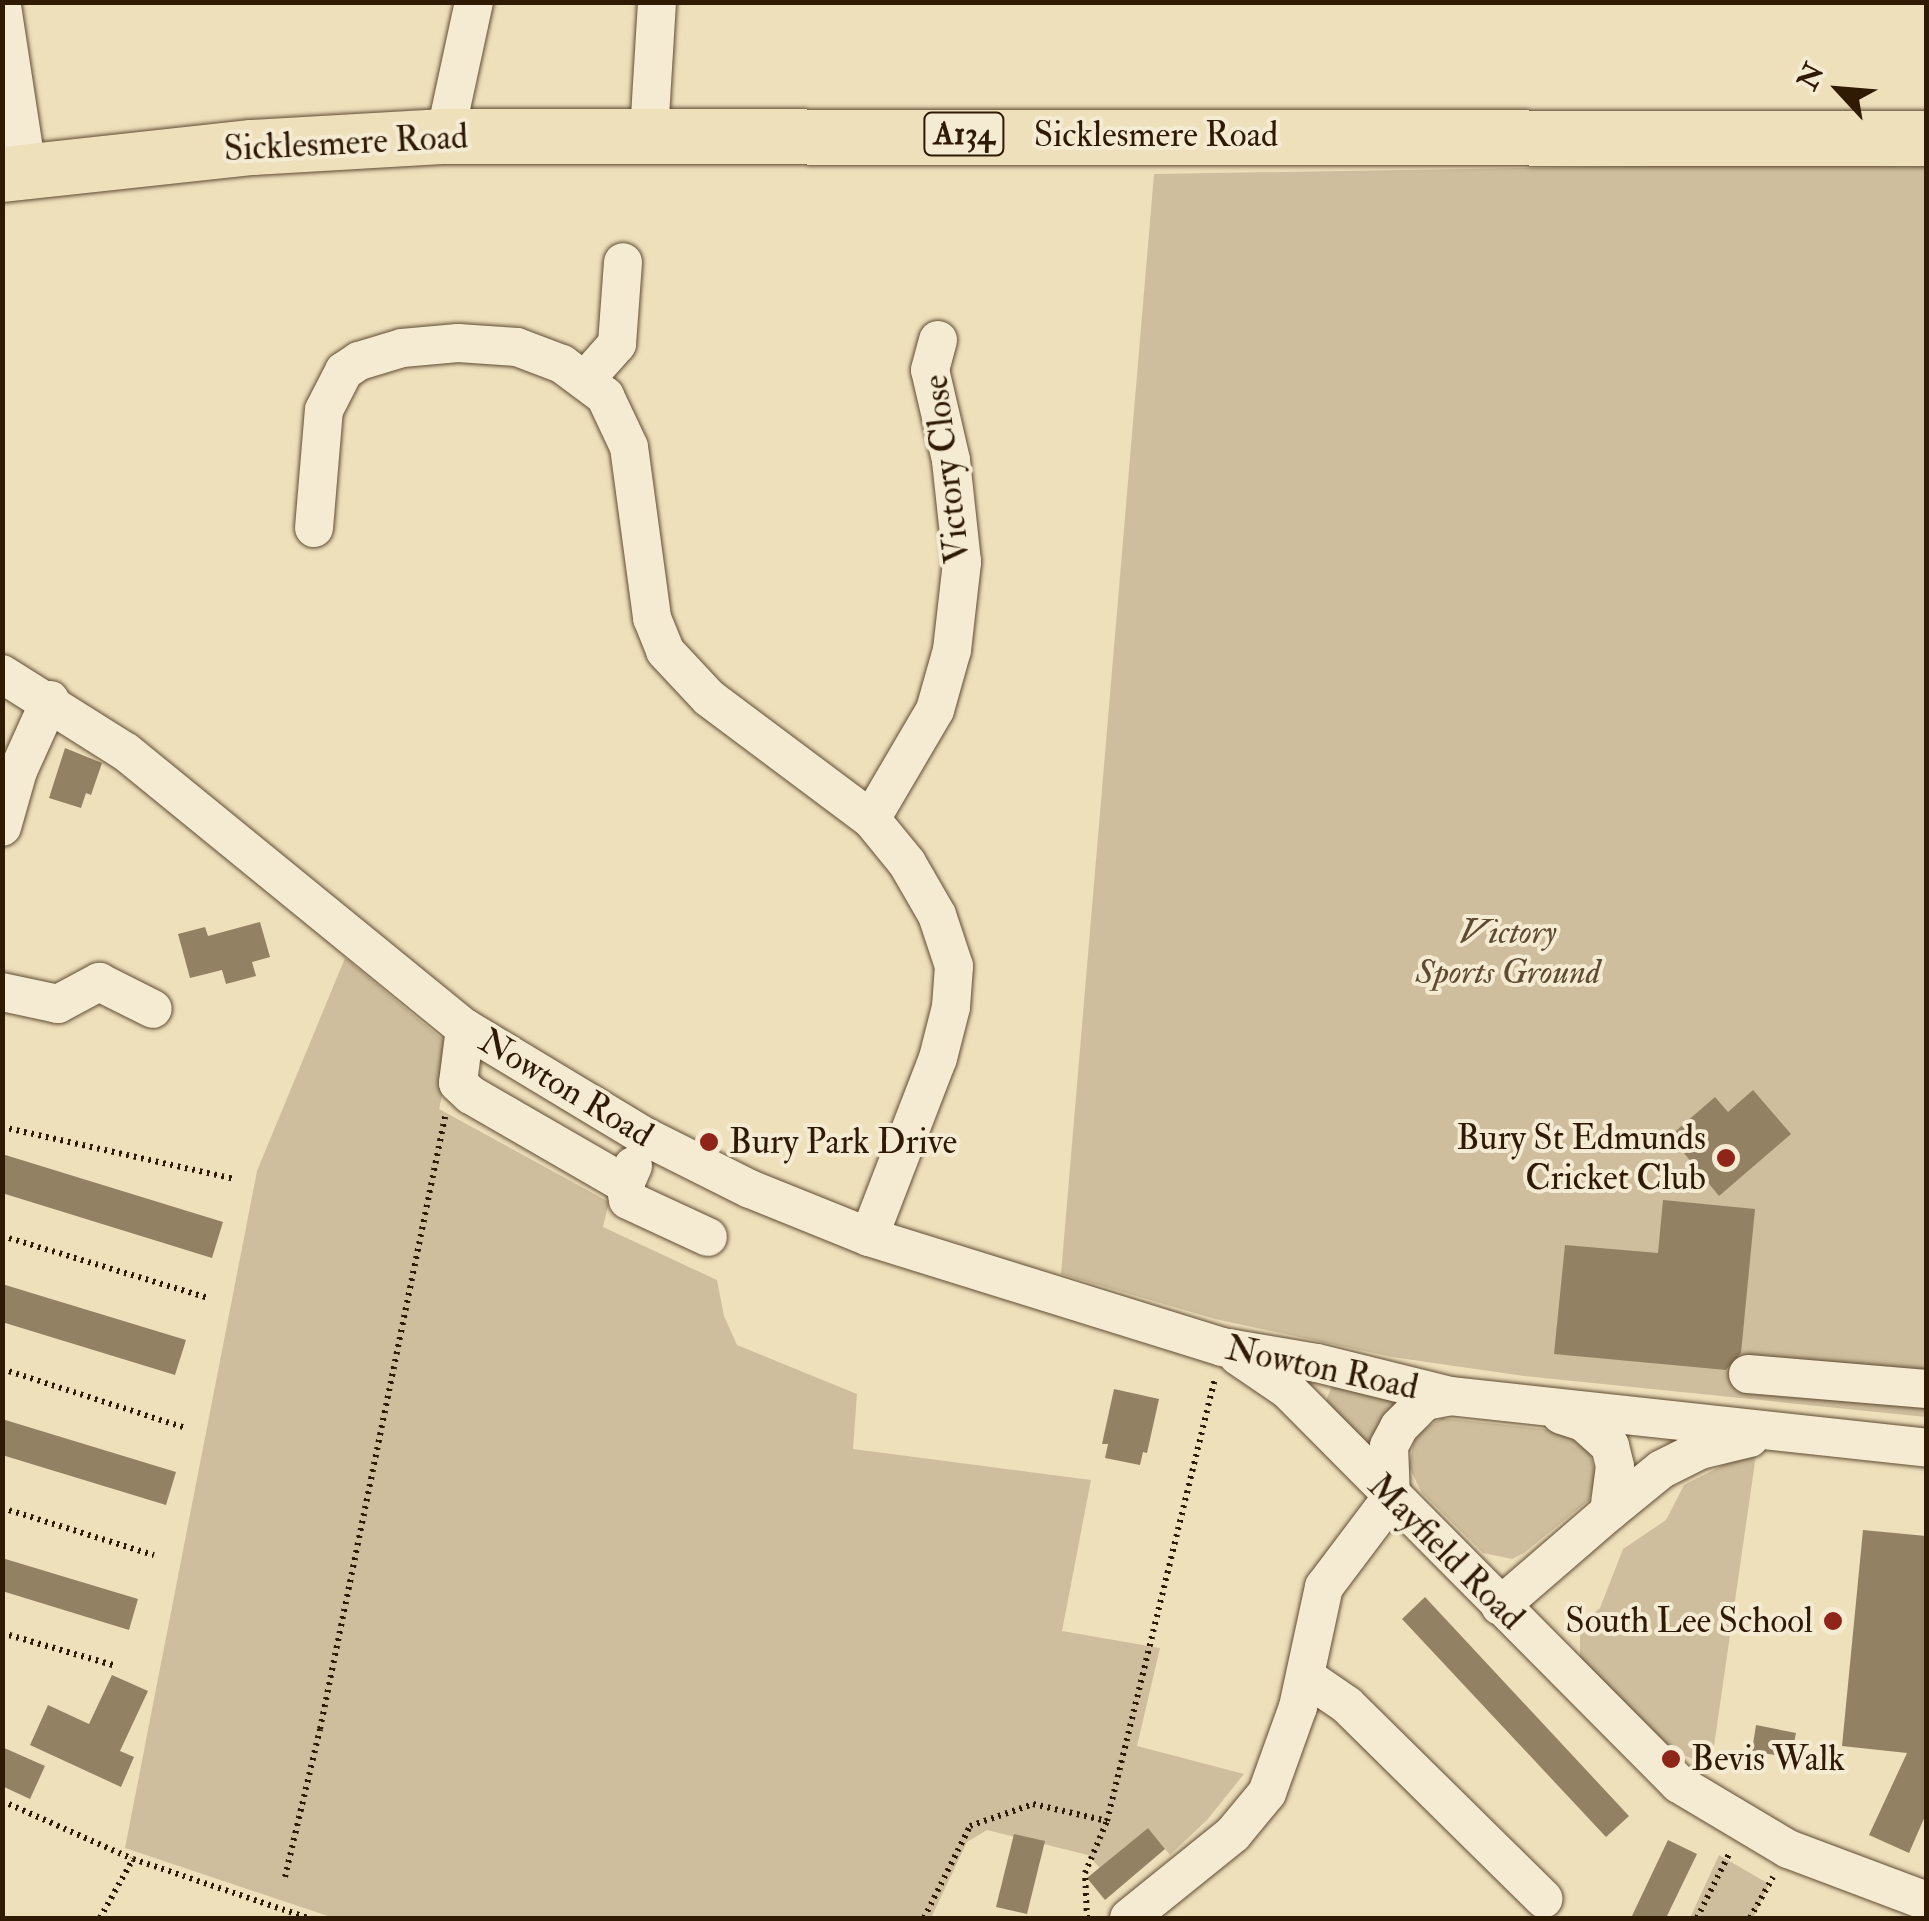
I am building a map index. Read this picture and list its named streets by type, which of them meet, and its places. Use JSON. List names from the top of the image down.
{
  "streets": {
    "highway": ["A134", "Sicklesmere Road"],
    "street": ["Victory Close", "Nowton Road", "Mayfield Road"]
  },
  "crossings": [
    ["Nowton Road", "Mayfield Road"]
  ],
  "parks": ["Victory Sports Ground"],
  "places": [
    "Bury Park Drive",
    "Bury St Edmunds Cricket Club",
    "South Lee School",
    "Bevis Walk"
  ],
  "north": "top left"
}
